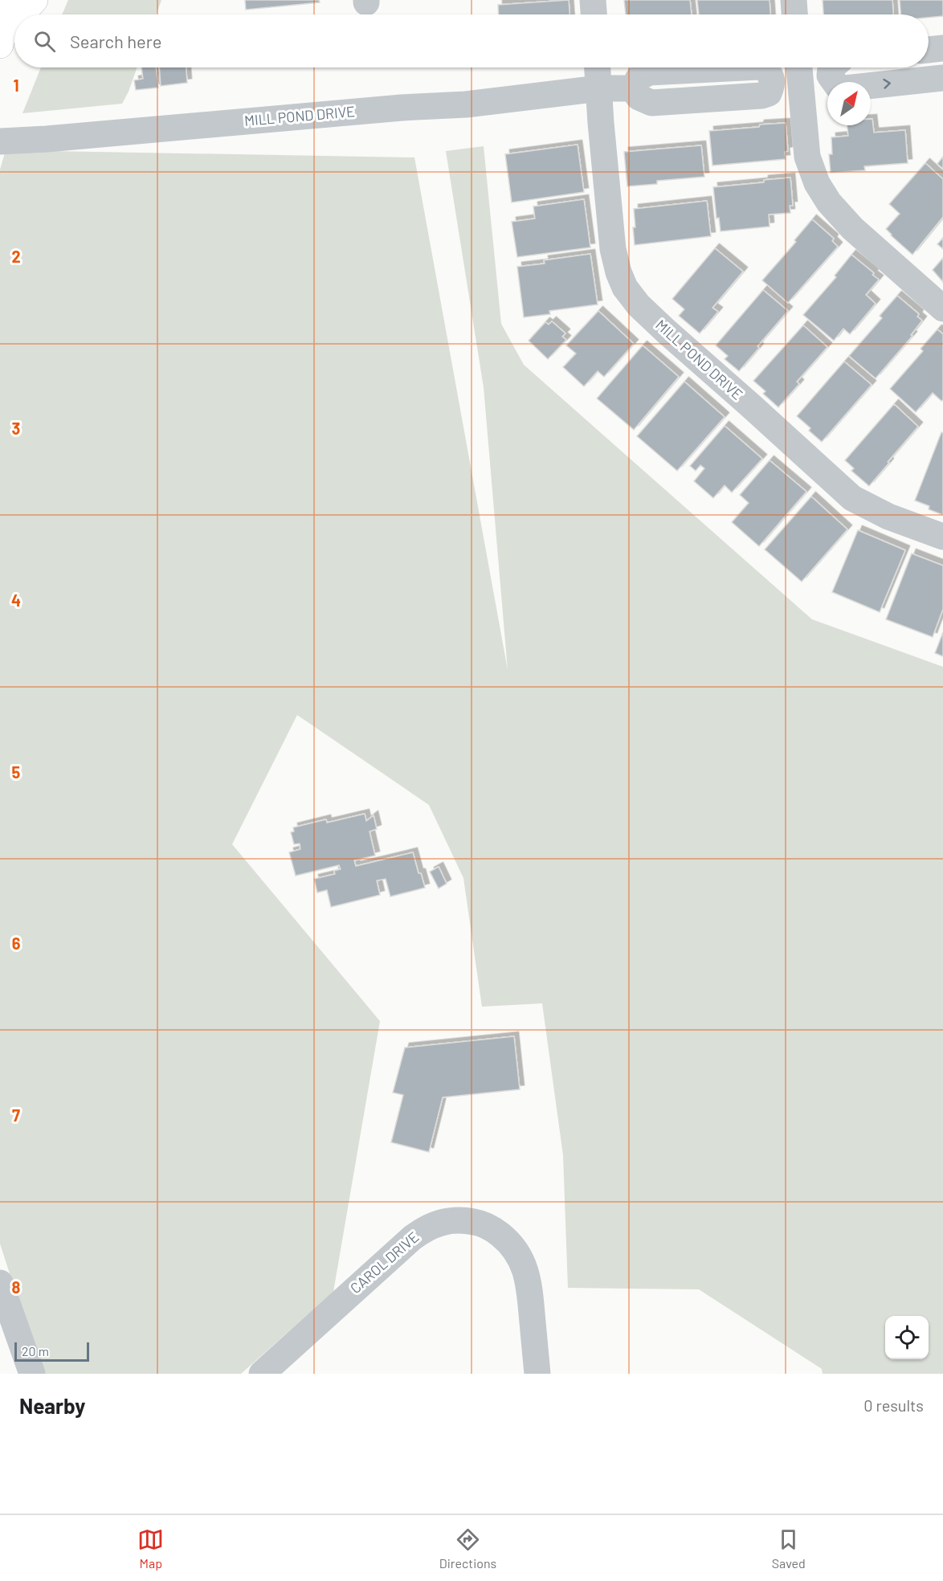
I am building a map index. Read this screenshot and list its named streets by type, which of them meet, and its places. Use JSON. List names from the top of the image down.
{
  "streets": {
    "street": ["MILL POND DRIVE", "CAROL DRIVE"]
  },
  "scale_bar": "20 m",
  "north": "top right",
  "page": {
    "search": "Search here",
    "scale": "20 m",
    "heading": ["Nearby", "0 results"],
    "nav": ["Map", "Directions", "Saved"]
  },
  "grid": {
    "rows": [
      "1",
      "2",
      "3",
      "4",
      "5",
      "6",
      "7",
      "8"
    ]
  }
}
